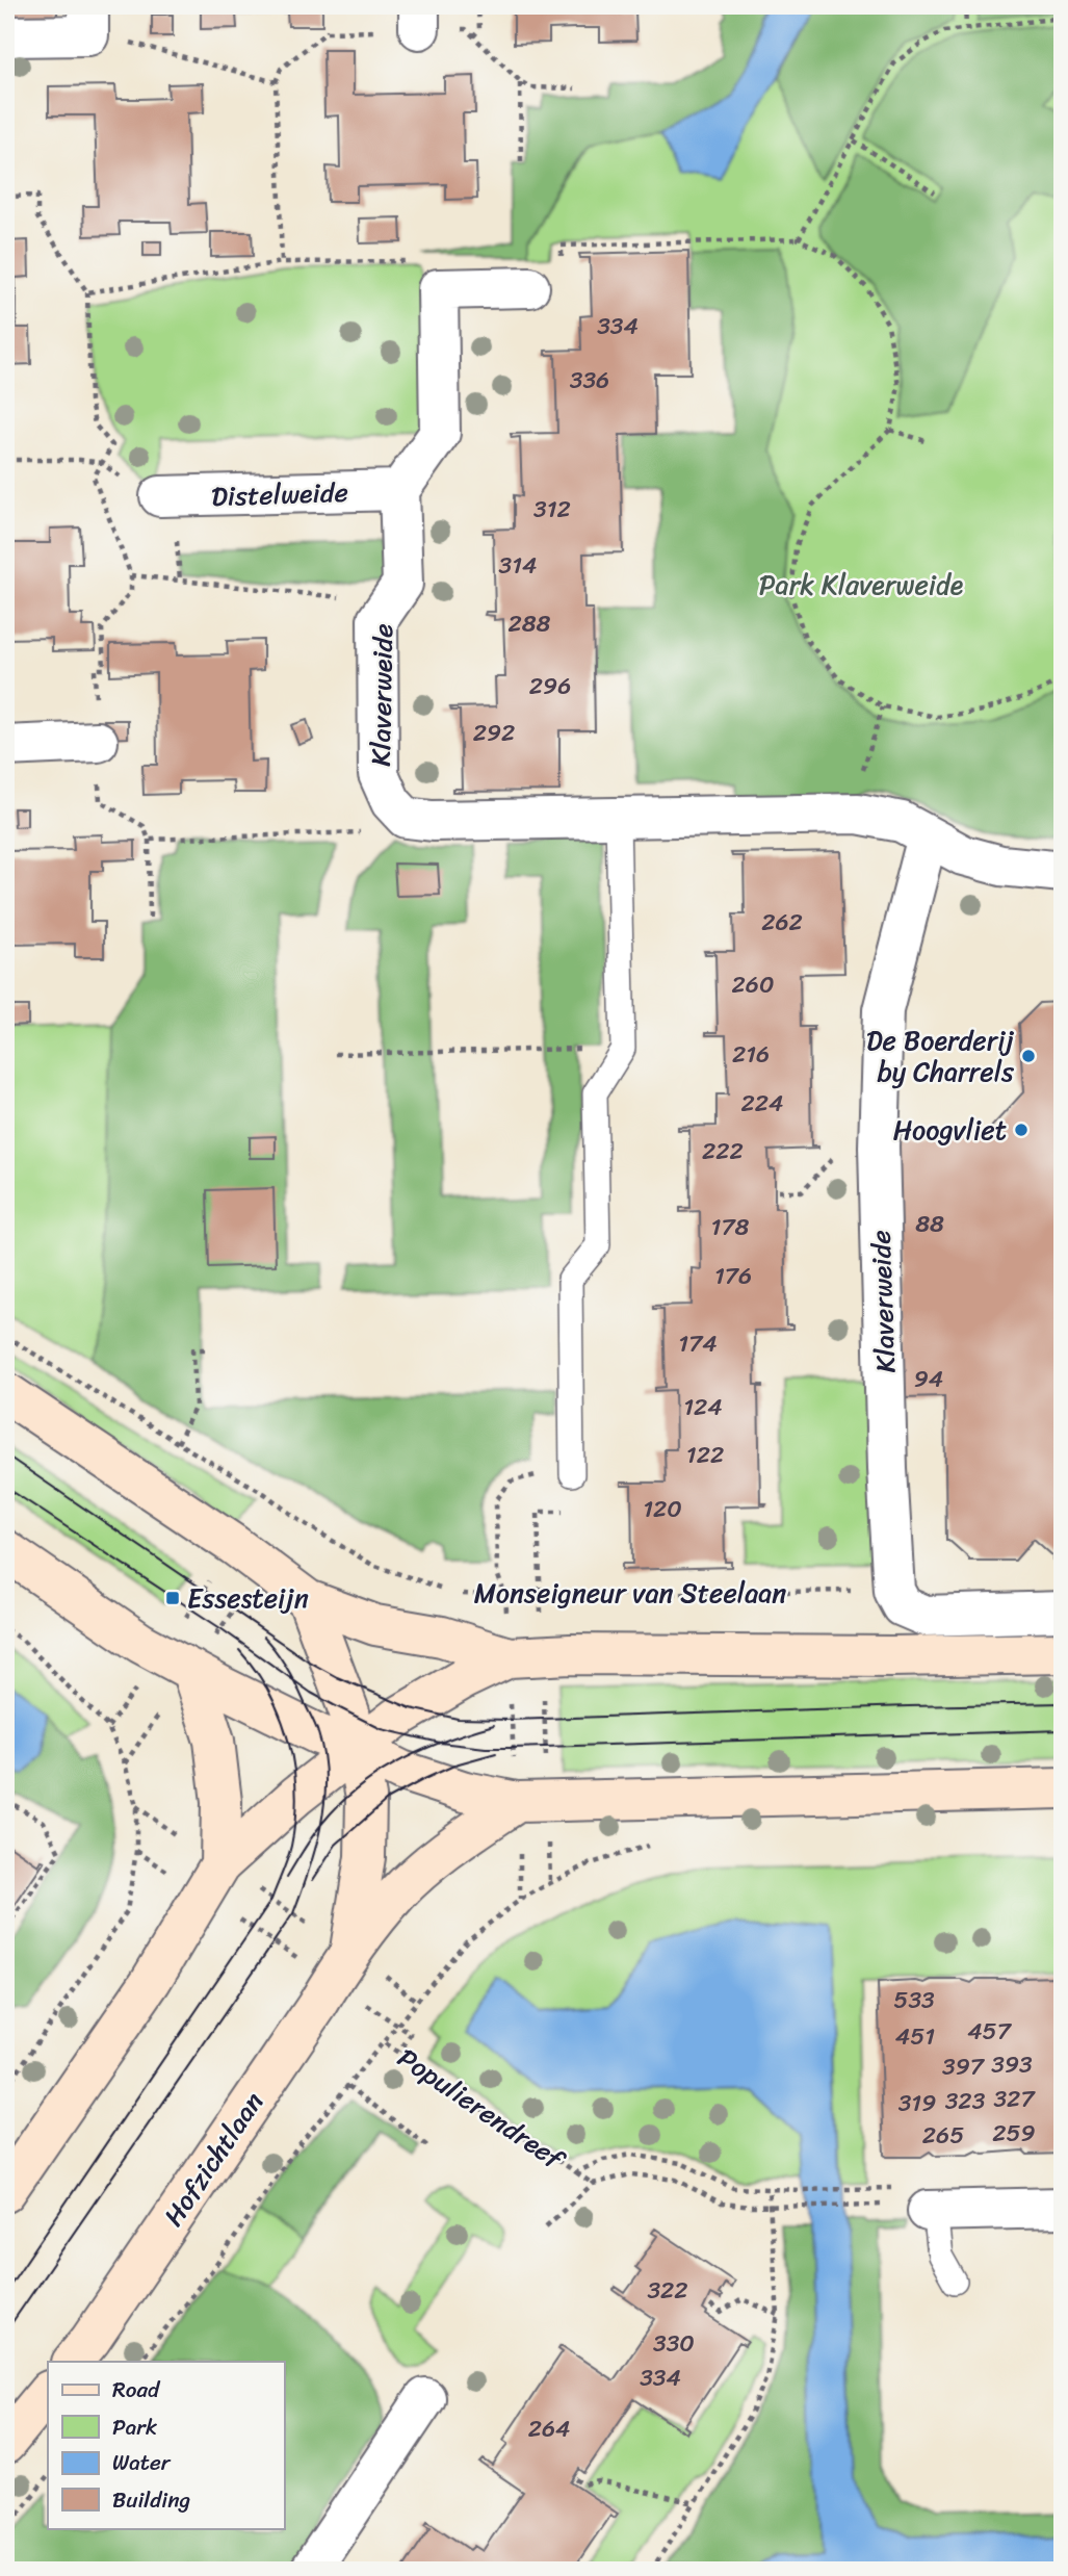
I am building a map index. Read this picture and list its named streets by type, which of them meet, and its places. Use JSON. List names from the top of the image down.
{
  "streets": {
    "main road": ["Monseigneur van Steelaan", "Hofzichtlaan"],
    "street": ["Distelweide", "Klaverweide"],
    "path": ["Populierendreef"]
  },
  "crossings": [
    ["Distelweide", "Klaverweide"],
    ["Klaverweide", "Monseigneur van Steelaan"]
  ],
  "parks": ["Park Klaverweide"],
  "places": {
    "other": ["De Boerderij by Charrels", "Hoogvliet"],
    "transit": ["Essesteijn"]
  },
  "house_numbers": [
    "334",
    "336",
    "312",
    "314",
    "288",
    "296",
    "292",
    "262",
    "260",
    "216",
    "224",
    "222",
    "88",
    "178",
    "176",
    "174",
    "94",
    "124",
    "122",
    "120",
    "533",
    "457",
    "451",
    "393",
    "397",
    "327",
    "323",
    "319",
    "259",
    "265",
    "322",
    "330",
    "334",
    "264"
  ],
  "legend": [
    "Road",
    "Park",
    "Water",
    "Building"
  ]
}
